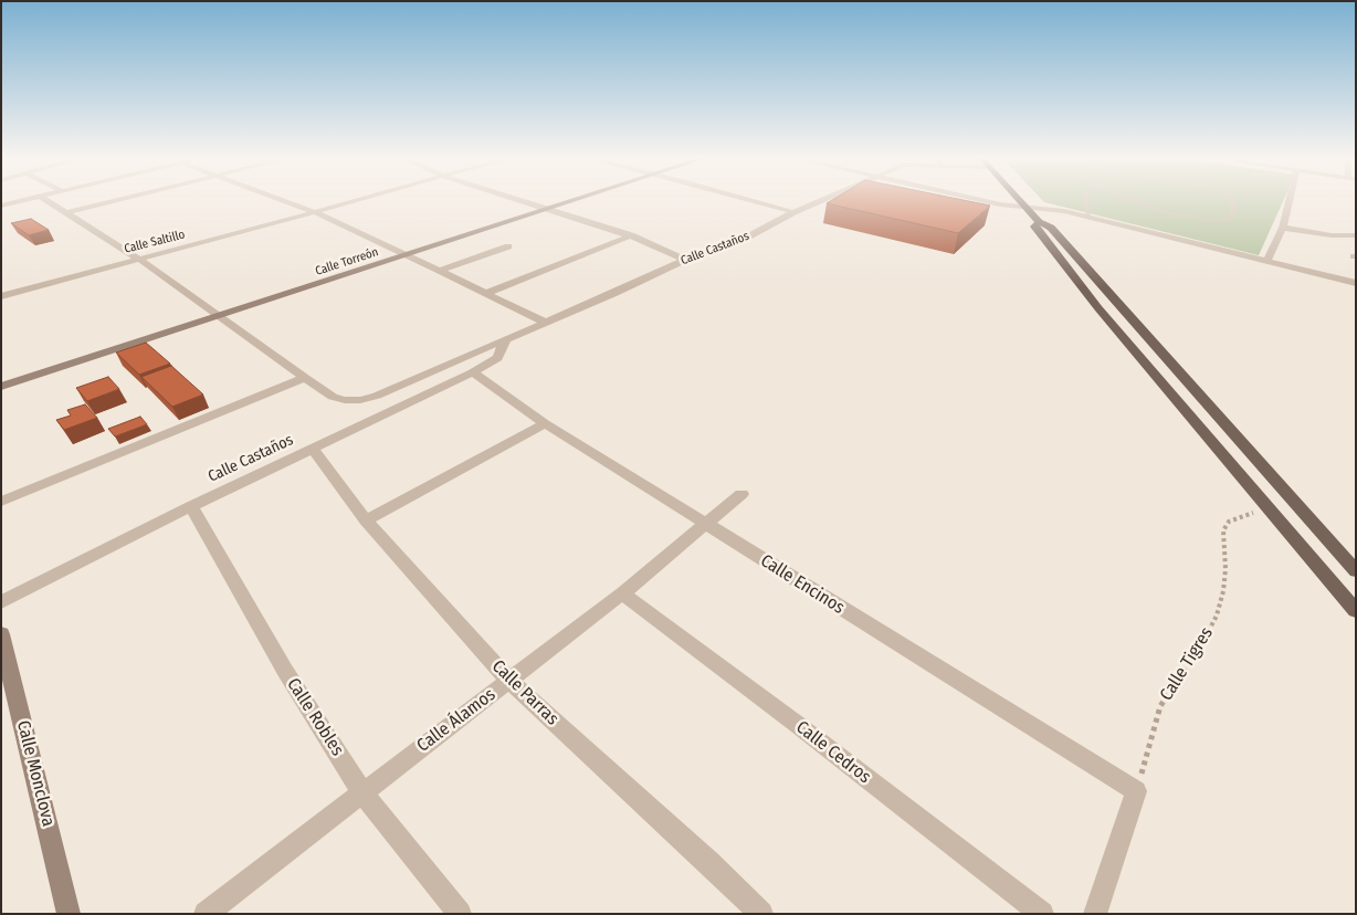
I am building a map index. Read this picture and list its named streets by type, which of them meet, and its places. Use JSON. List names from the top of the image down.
{
  "streets": {
    "street": [
      "Calle Saltillo",
      "Calle Castaños",
      "Calle Torreón",
      "Calle Encinos",
      "Calle Parras",
      "Calle Robles",
      "Calle Álamos",
      "Calle Cedros",
      "Calle Monclova"
    ],
    "path": ["Calle Tigres"]
  },
  "crossings": [
    ["Calle Castaños", "Calle Encinos"],
    ["Calle Castaños", "Calle Parras"],
    ["Calle Castaños", "Calle Robles"],
    ["Calle Encinos", "Calle Tigres"],
    ["Calle Encinos", "Calle Álamos"],
    ["Calle Parras", "Calle Álamos"],
    ["Calle Robles", "Calle Álamos"],
    ["Calle Álamos", "Calle Cedros"]
  ]
}
